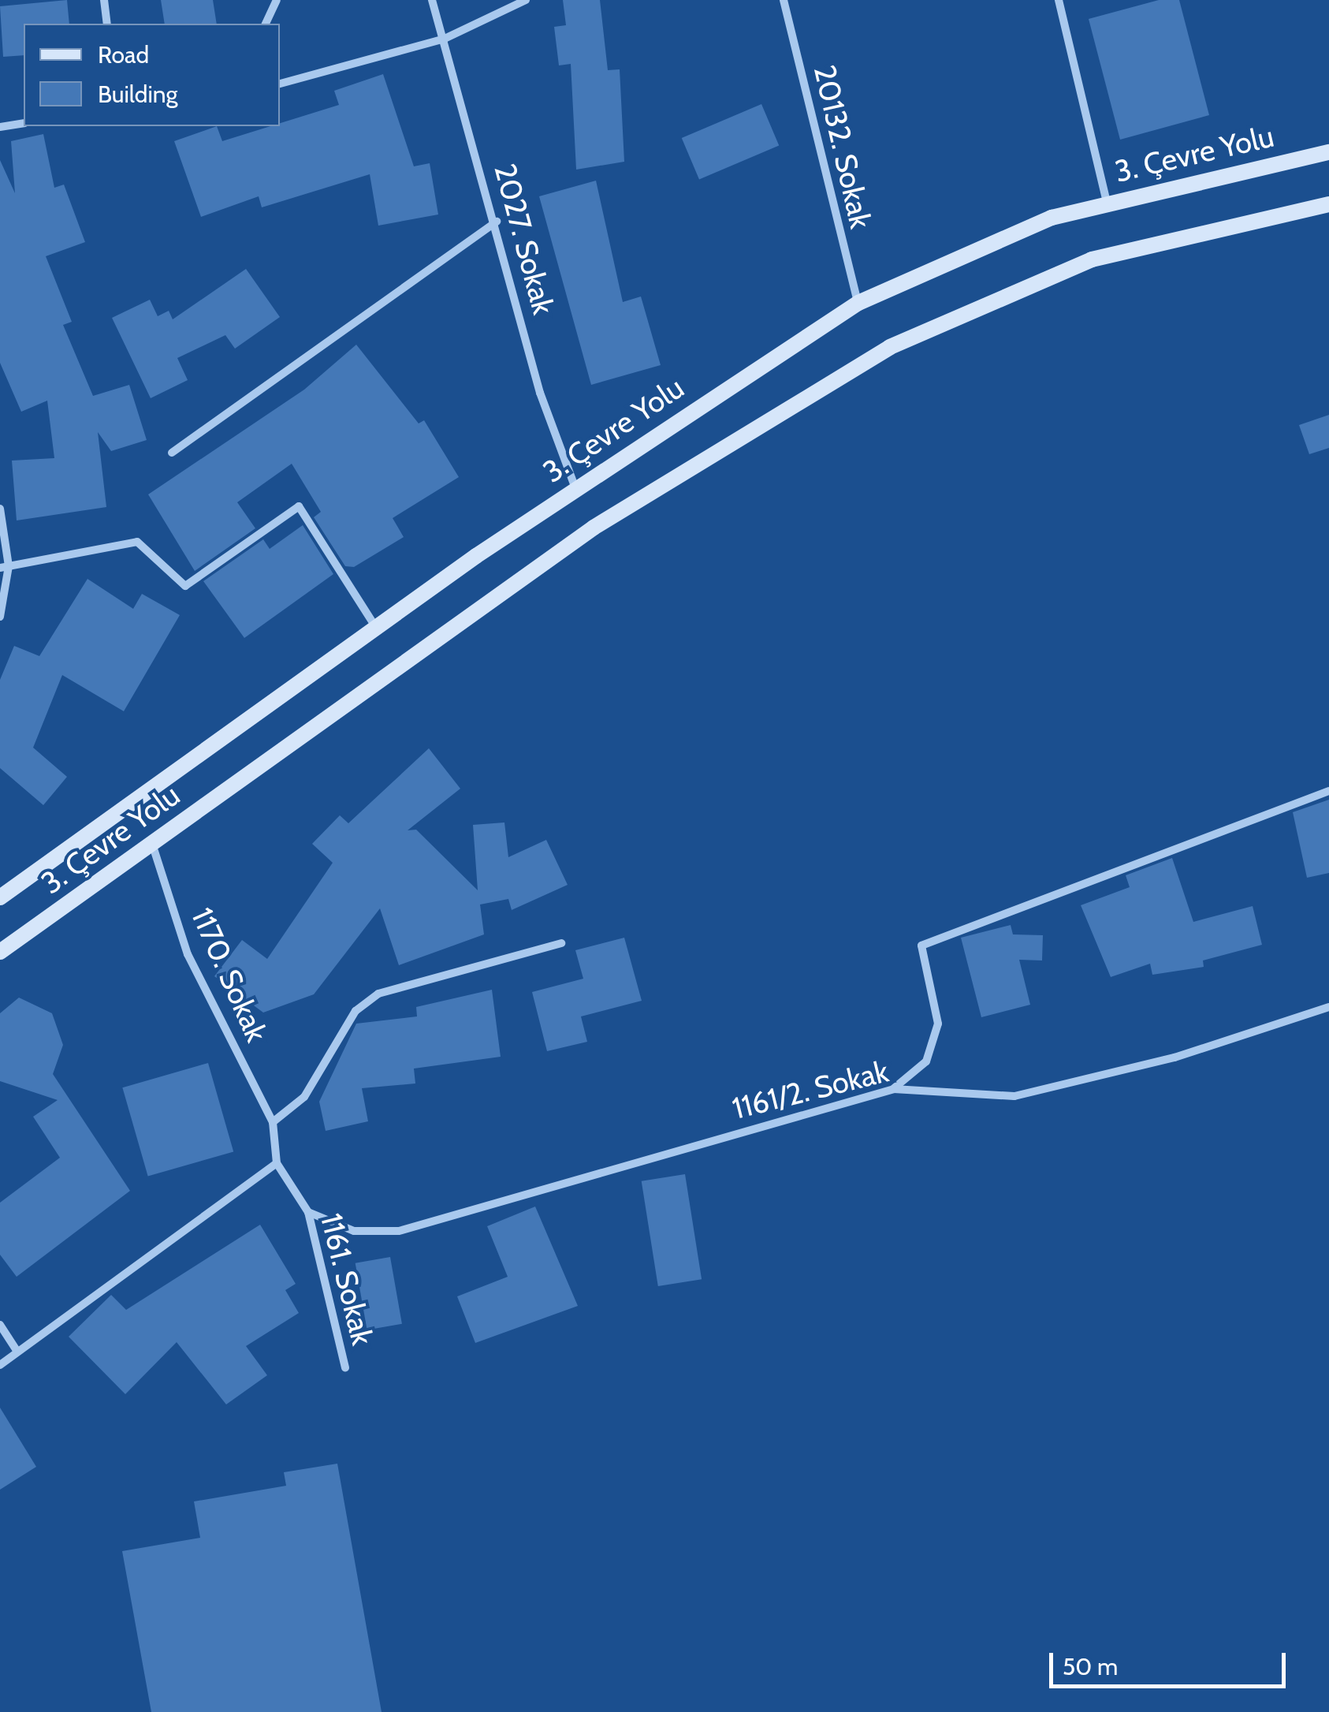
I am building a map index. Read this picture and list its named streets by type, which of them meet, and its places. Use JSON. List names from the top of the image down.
{
  "streets": {
    "main road": ["3. Çevre Yolu"],
    "street": [
      "20132. Sokak",
      "2027. Sokak",
      "1170. Sokak",
      "1161/2. Sokak",
      "1161. Sokak"
    ]
  },
  "crossings": [
    ["20132. Sokak", "3. Çevre Yolu"],
    ["3. Çevre Yolu", "2027. Sokak"],
    ["3. Çevre Yolu", "1170. Sokak"],
    ["1161/2. Sokak", "1161. Sokak"]
  ],
  "legend": ["Road", "Building"],
  "scale_bar": "50 m"
}
